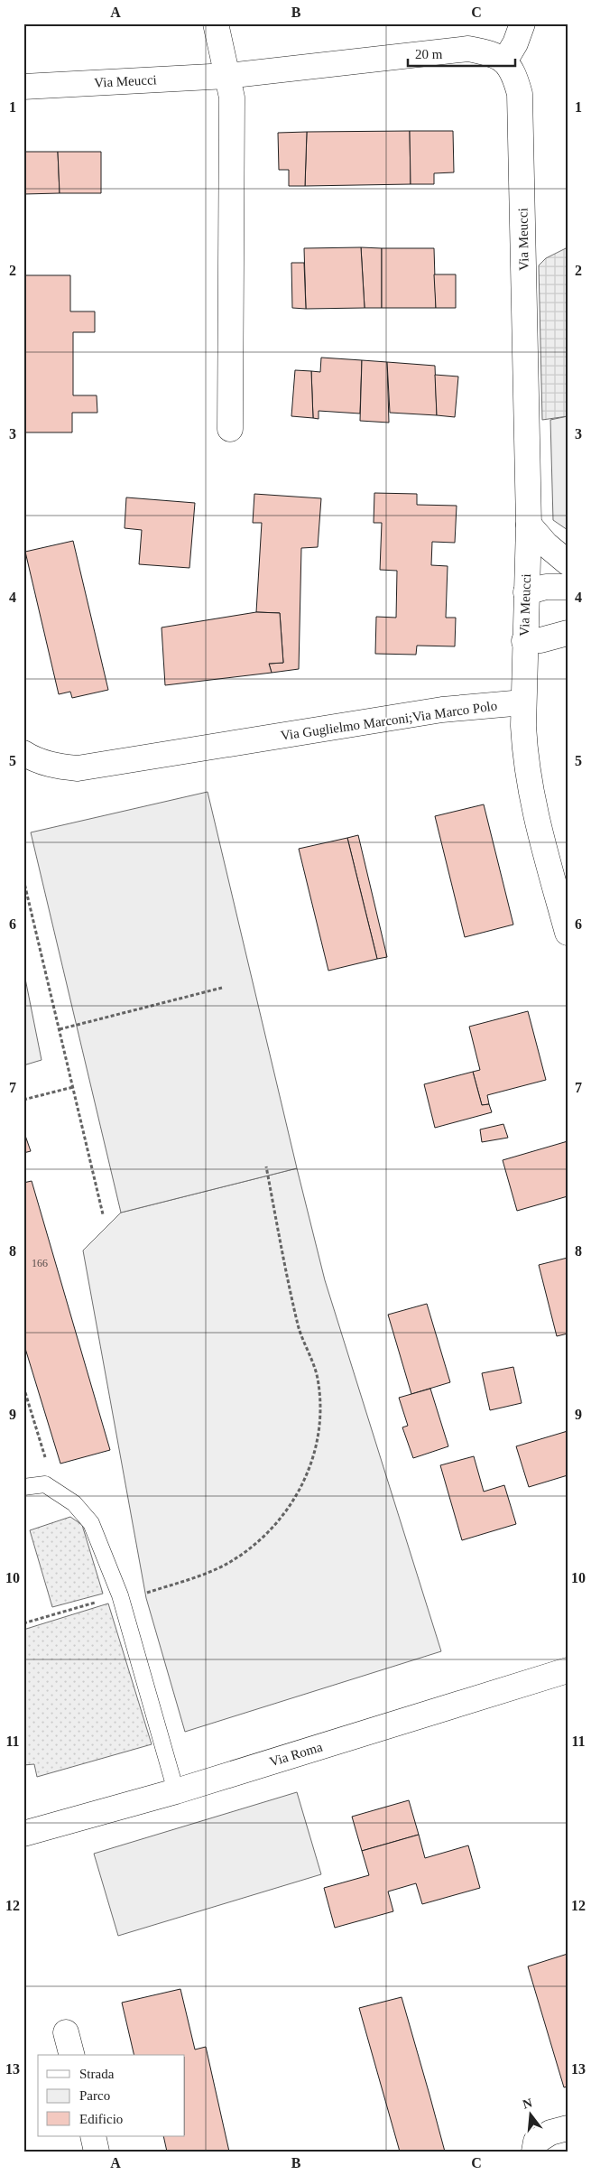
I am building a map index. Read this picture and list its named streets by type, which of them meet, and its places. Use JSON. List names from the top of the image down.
{
  "streets": {
    "street": ["Via Meucci", "Via Guglielmo Marconi;Via Marco Polo", "Via Roma"]
  },
  "crossings": [
    ["Via Meucci", "Via Guglielmo Marconi;Via Marco Polo"]
  ],
  "house_numbers": ["166"],
  "legend": ["Strada", "Parco", "Edificio"],
  "scale_bar": "20 m",
  "north": "top",
  "grid": {
    "columns": ["A", "B", "C"],
    "rows": [
      "1",
      "2",
      "3",
      "4",
      "5",
      "6",
      "7",
      "8",
      "9",
      "10",
      "11",
      "12",
      "13"
    ]
  }
}
